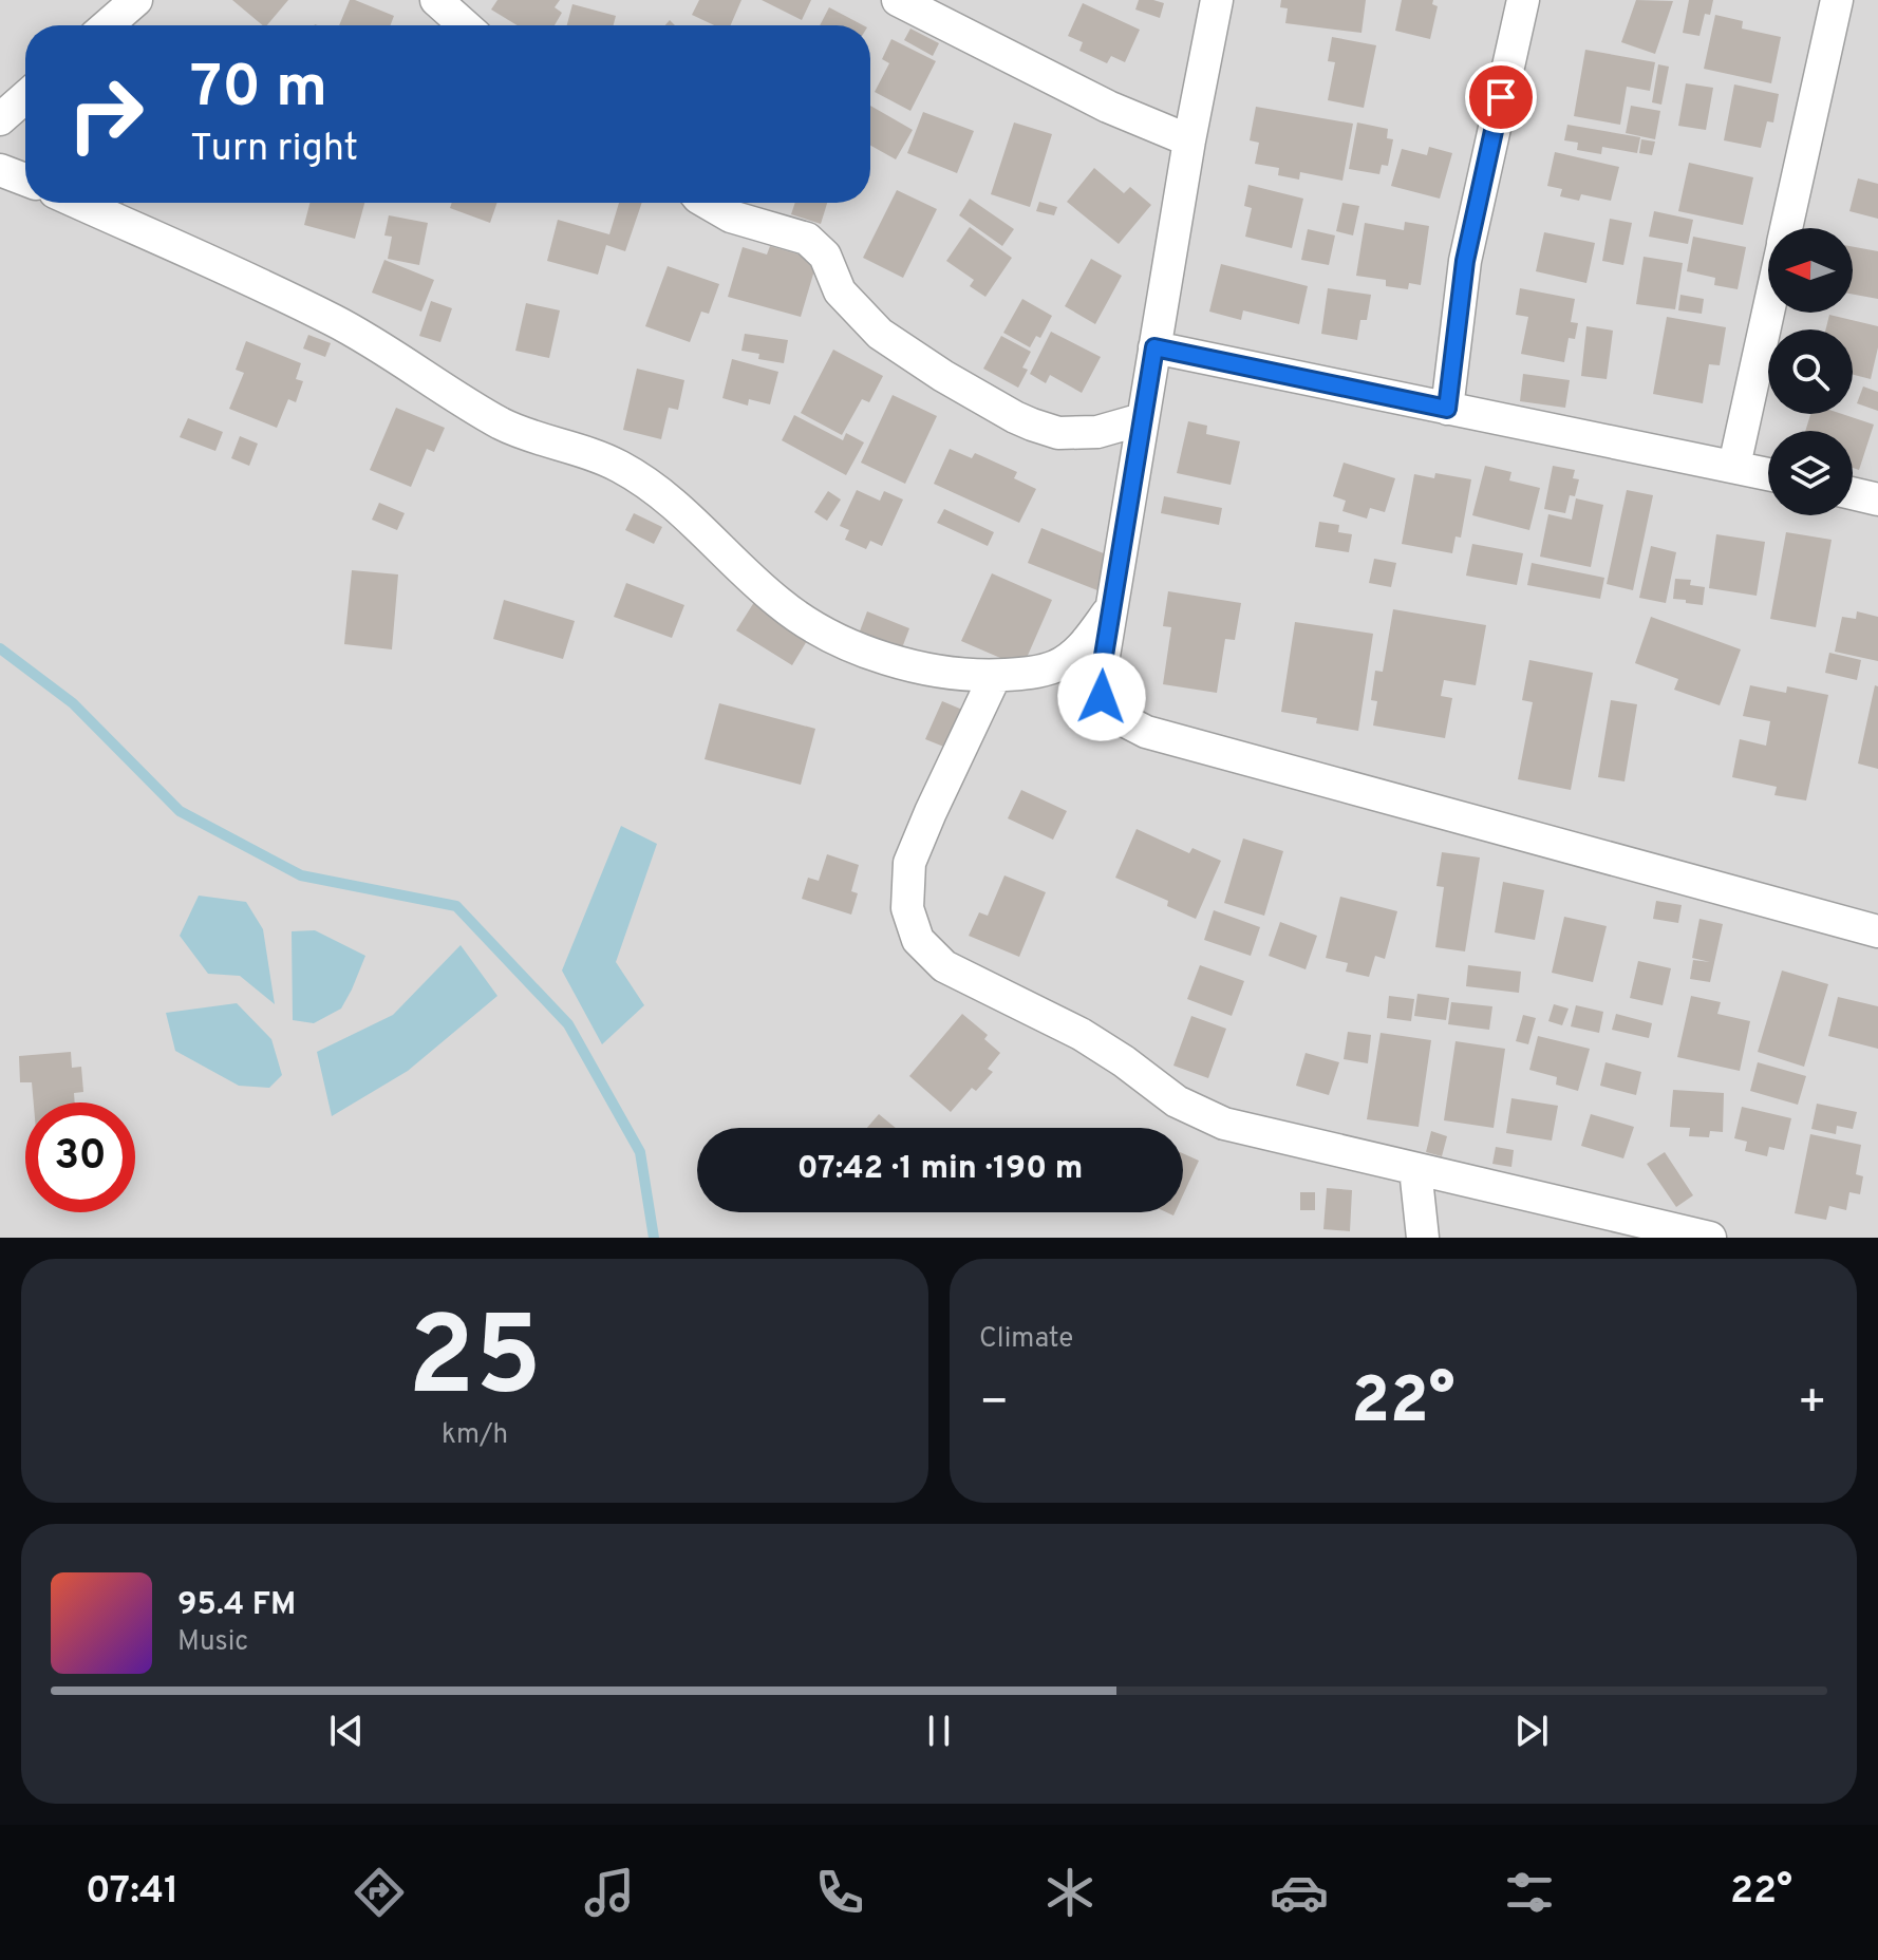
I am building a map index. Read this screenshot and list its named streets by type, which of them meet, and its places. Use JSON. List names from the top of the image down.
{
  "north": "left",
  "page": {
    "turn": ["70 m", "Turn right"],
    "limit": "30",
    "trip": "07:42 · 1 min · 190 m",
    "tile": [
      ["25", "km/h"],
      "Climate"
    ],
    "heat": ["−", "22°", "+"],
    "song": ["95.4 FM", "Music"],
    "tabs": ["07:41", "22°"]
  }
}
